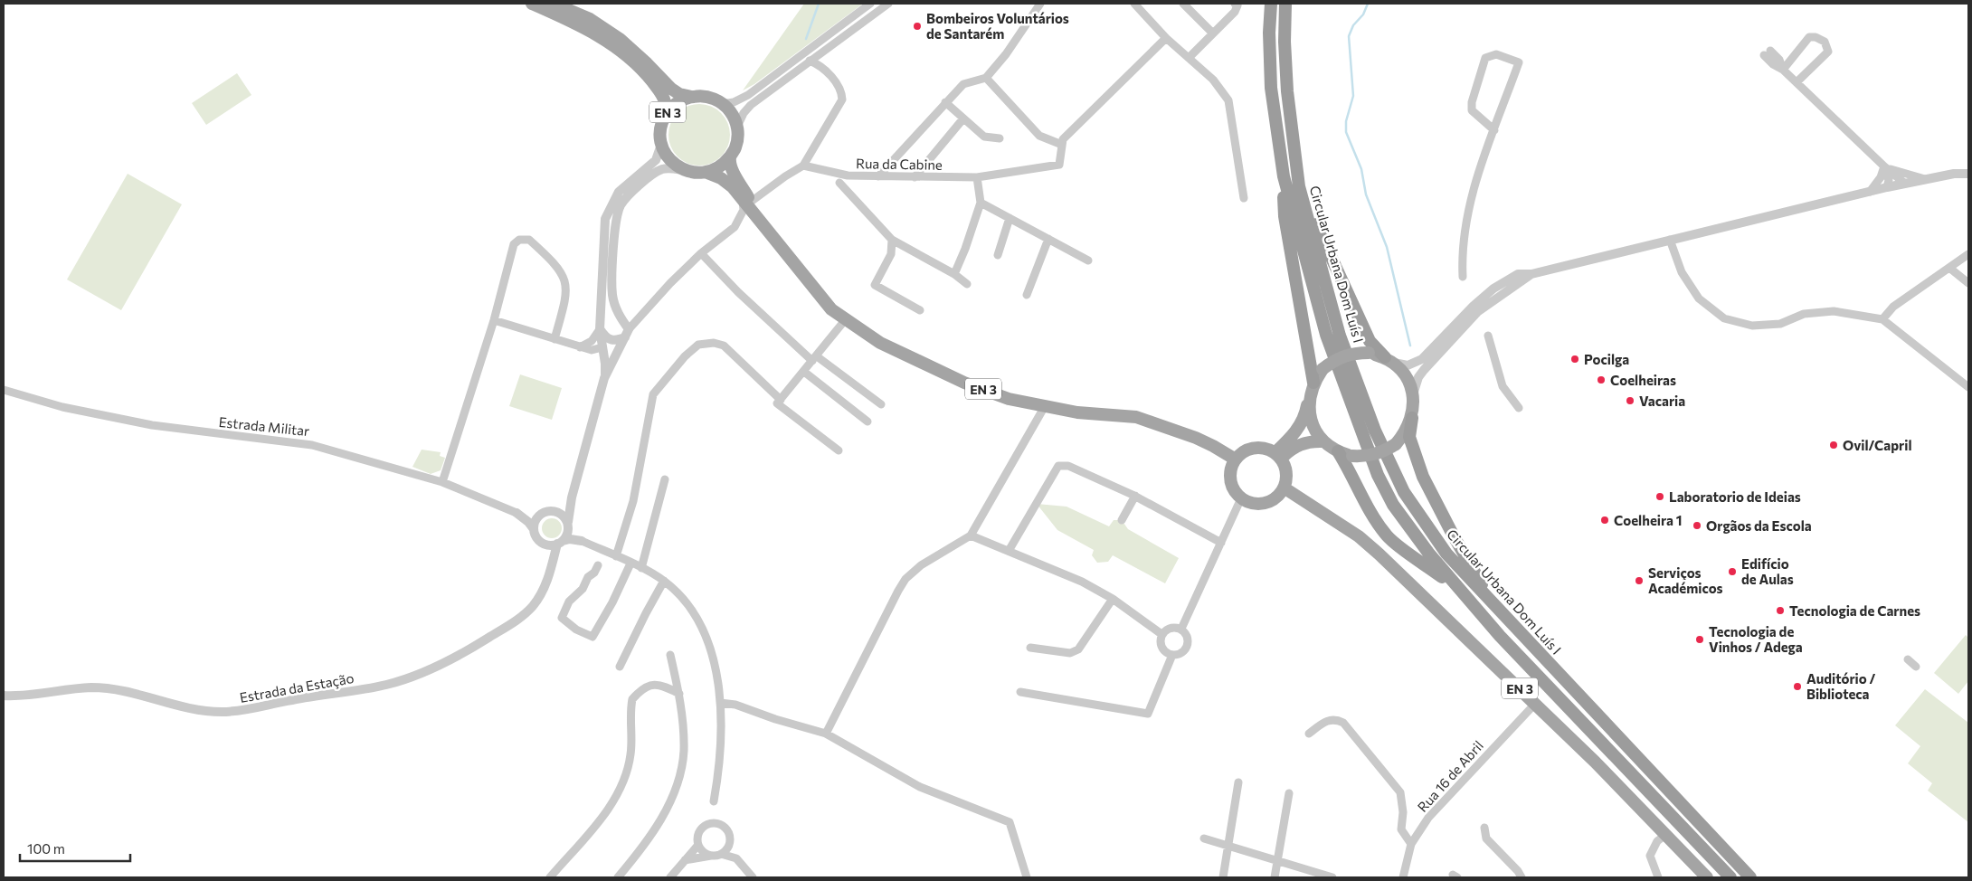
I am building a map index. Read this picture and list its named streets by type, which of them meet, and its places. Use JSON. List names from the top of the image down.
{
  "streets": {
    "highway": ["Circular Urbana Dom Luís I"],
    "main road": ["EN 3"],
    "street": [
      "Rua da Cabine",
      "Estrada Militar",
      "Estrada da Estação",
      "Rua 16 de Abril"
    ]
  },
  "crossings": [
    ["EN 3", "Rua 16 de Abril"],
    ["Estrada Militar", "Estrada da Estação"]
  ],
  "places": [
    "Bombeiros Voluntários de Santarém",
    "Pocilga",
    "Coelheiras",
    "Vacaria",
    "Ovil/Capril",
    "Laboratorio de Ideias",
    "Coelheira 1",
    "Orgãos da Escola",
    "Edifício de Aulas",
    "Serviços Académicos",
    "Tecnologia de Carnes",
    "Tecnologia de Vinhos / Adega",
    "Auditório / Biblioteca"
  ],
  "scale_bar": "100 m"
}
